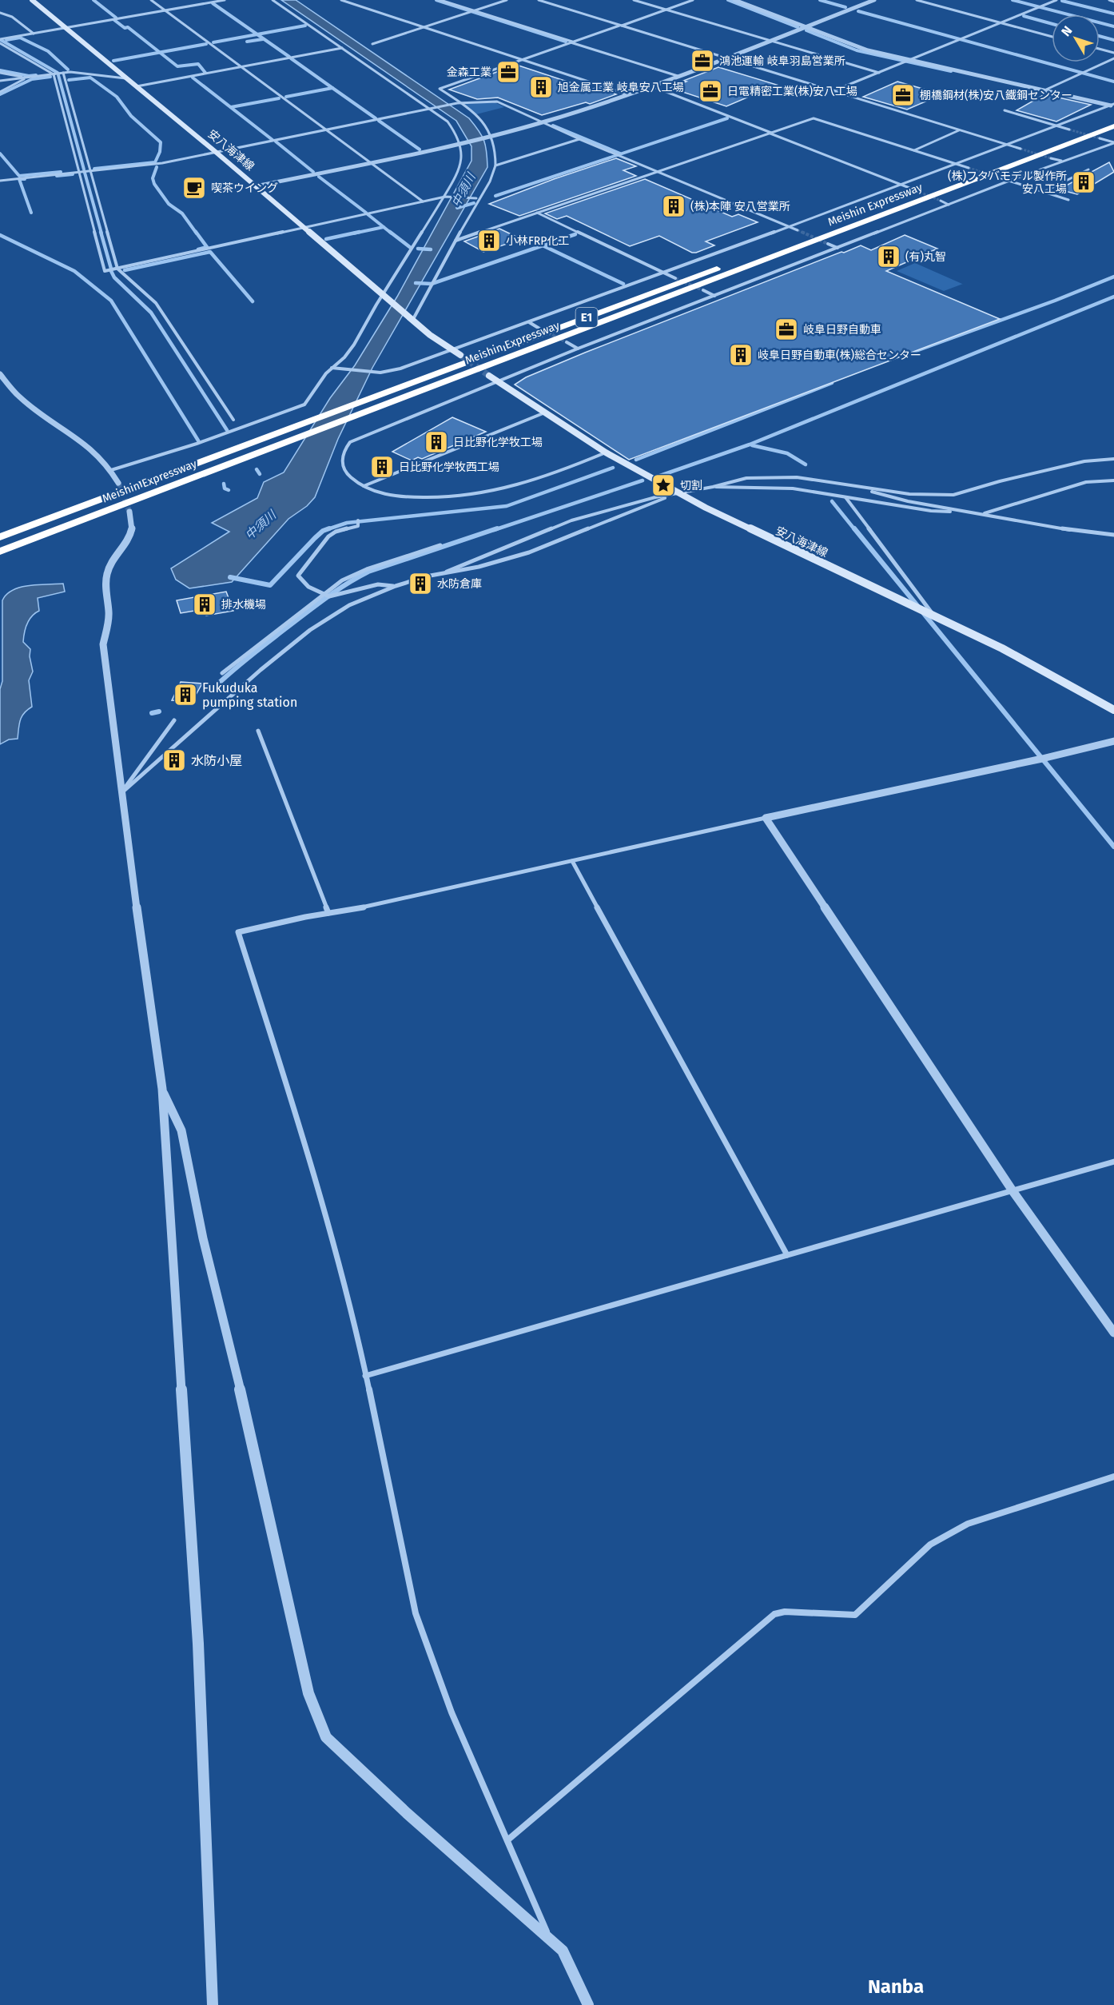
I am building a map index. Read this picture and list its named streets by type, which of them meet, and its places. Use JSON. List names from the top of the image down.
{
  "streets": {
    "highway": ["Meishin Expressway", "E1"],
    "main road": ["安八海津線"]
  },
  "districts": ["Nanba"],
  "water": ["中須川"],
  "places": {
    "office": [
      "鴻池運輸 岐阜羽島営業所",
      "金森工業",
      "日電精密工業(株)安八工場",
      "棚橋鋼材(株)安八鐵鋼センター",
      "岐阜日野自動車"
    ],
    "building": [
      "旭金属工業 岐阜安八工場",
      "(株)フタバモデル製作所 安八工場",
      "(株)本陣 安八営業所",
      "小林FRP化工",
      "(有)丸智",
      "岐阜日野自動車(株)総合センター",
      "日比野化学牧工場",
      "日比野化学牧西工場",
      "水防倉庫",
      "排水機場",
      "Fukuduka pumping station",
      "水防小屋"
    ],
    "cafe": ["喫茶ウイング"],
    "place": ["切割"]
  },
  "north": "top left"
}
